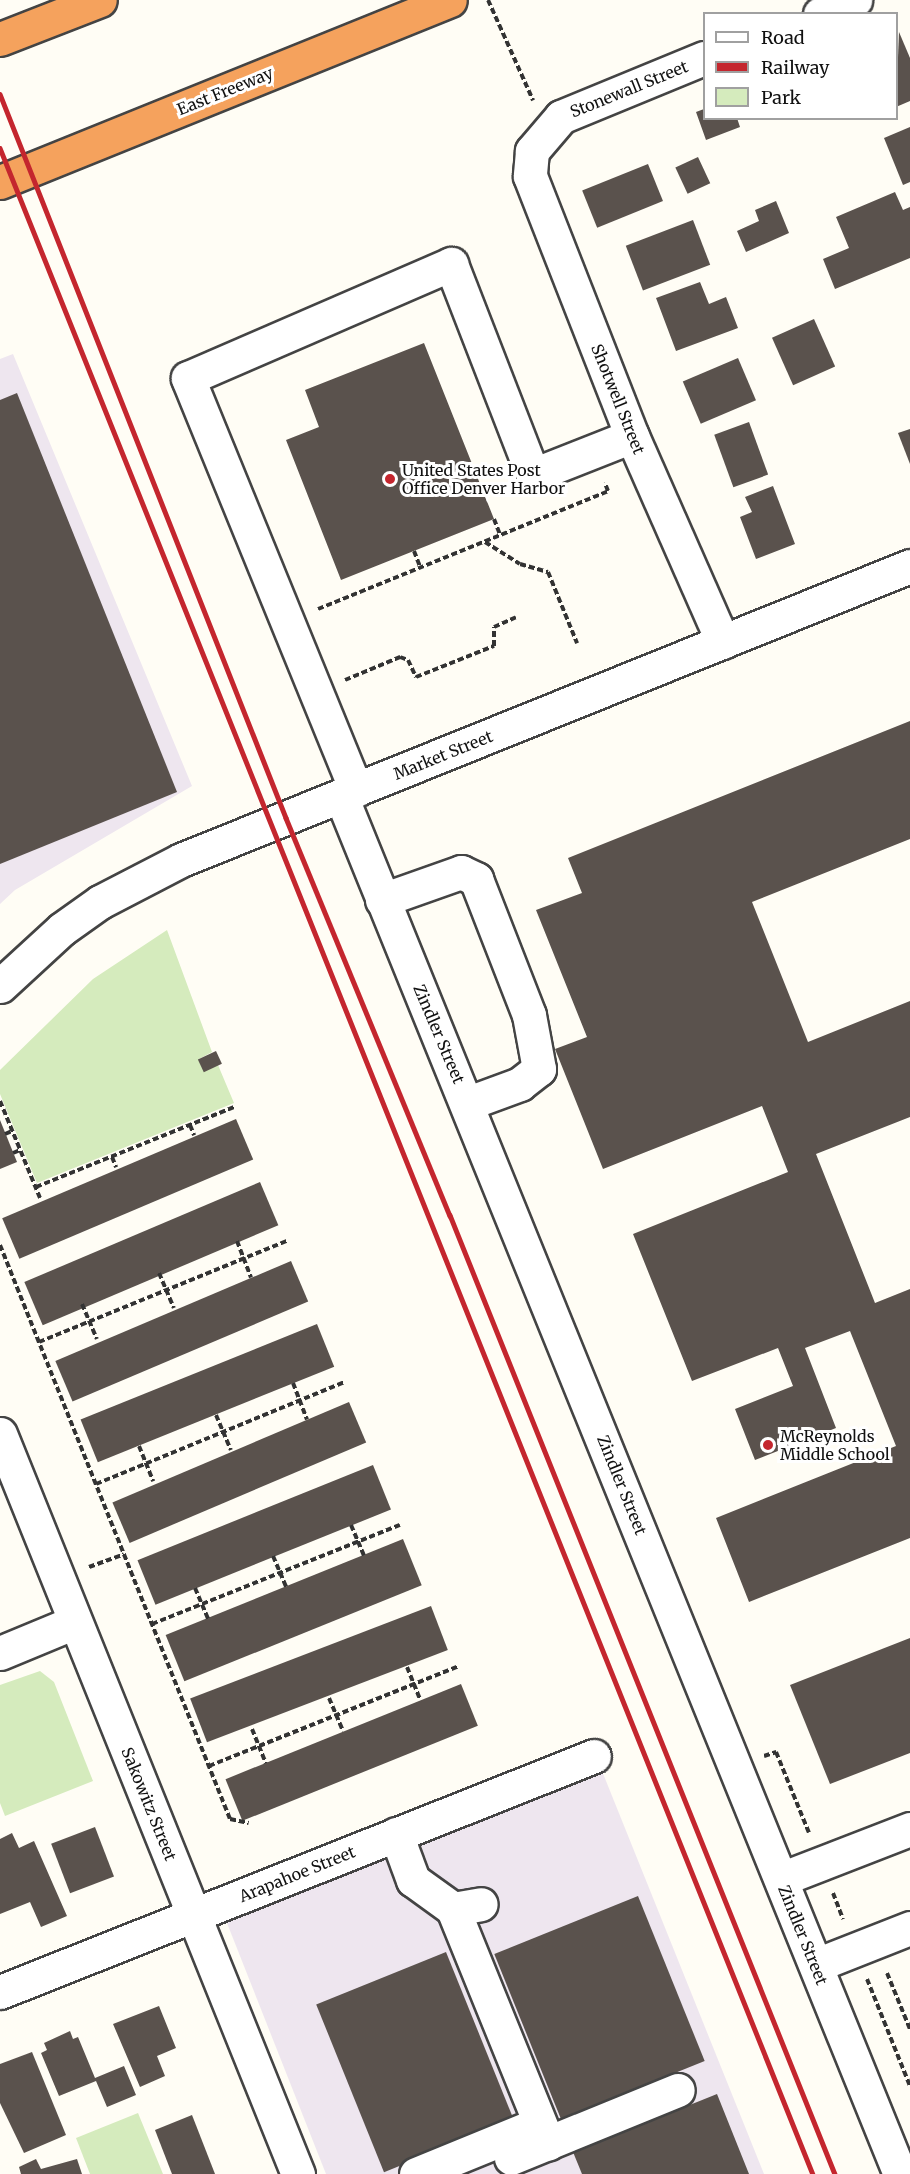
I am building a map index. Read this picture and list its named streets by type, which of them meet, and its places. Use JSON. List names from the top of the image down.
{
  "streets": {
    "highway": ["East Freeway"],
    "street": [
      "Stonewall Street",
      "Shotwell Street",
      "Market Street",
      "Zindler Street",
      "Sakowitz Street",
      "Arapahoe Street"
    ]
  },
  "crossings": [
    ["Stonewall Street", "Shotwell Street"],
    ["Shotwell Street", "Market Street"],
    ["Shotwell Street", "Zindler Street"],
    ["Market Street", "Zindler Street"],
    ["Sakowitz Street", "Arapahoe Street"]
  ],
  "places": ["United States Post Office Denver Harbor", "McReynolds Middle School"],
  "legend": ["Road", "Railway", "Park"]
}
